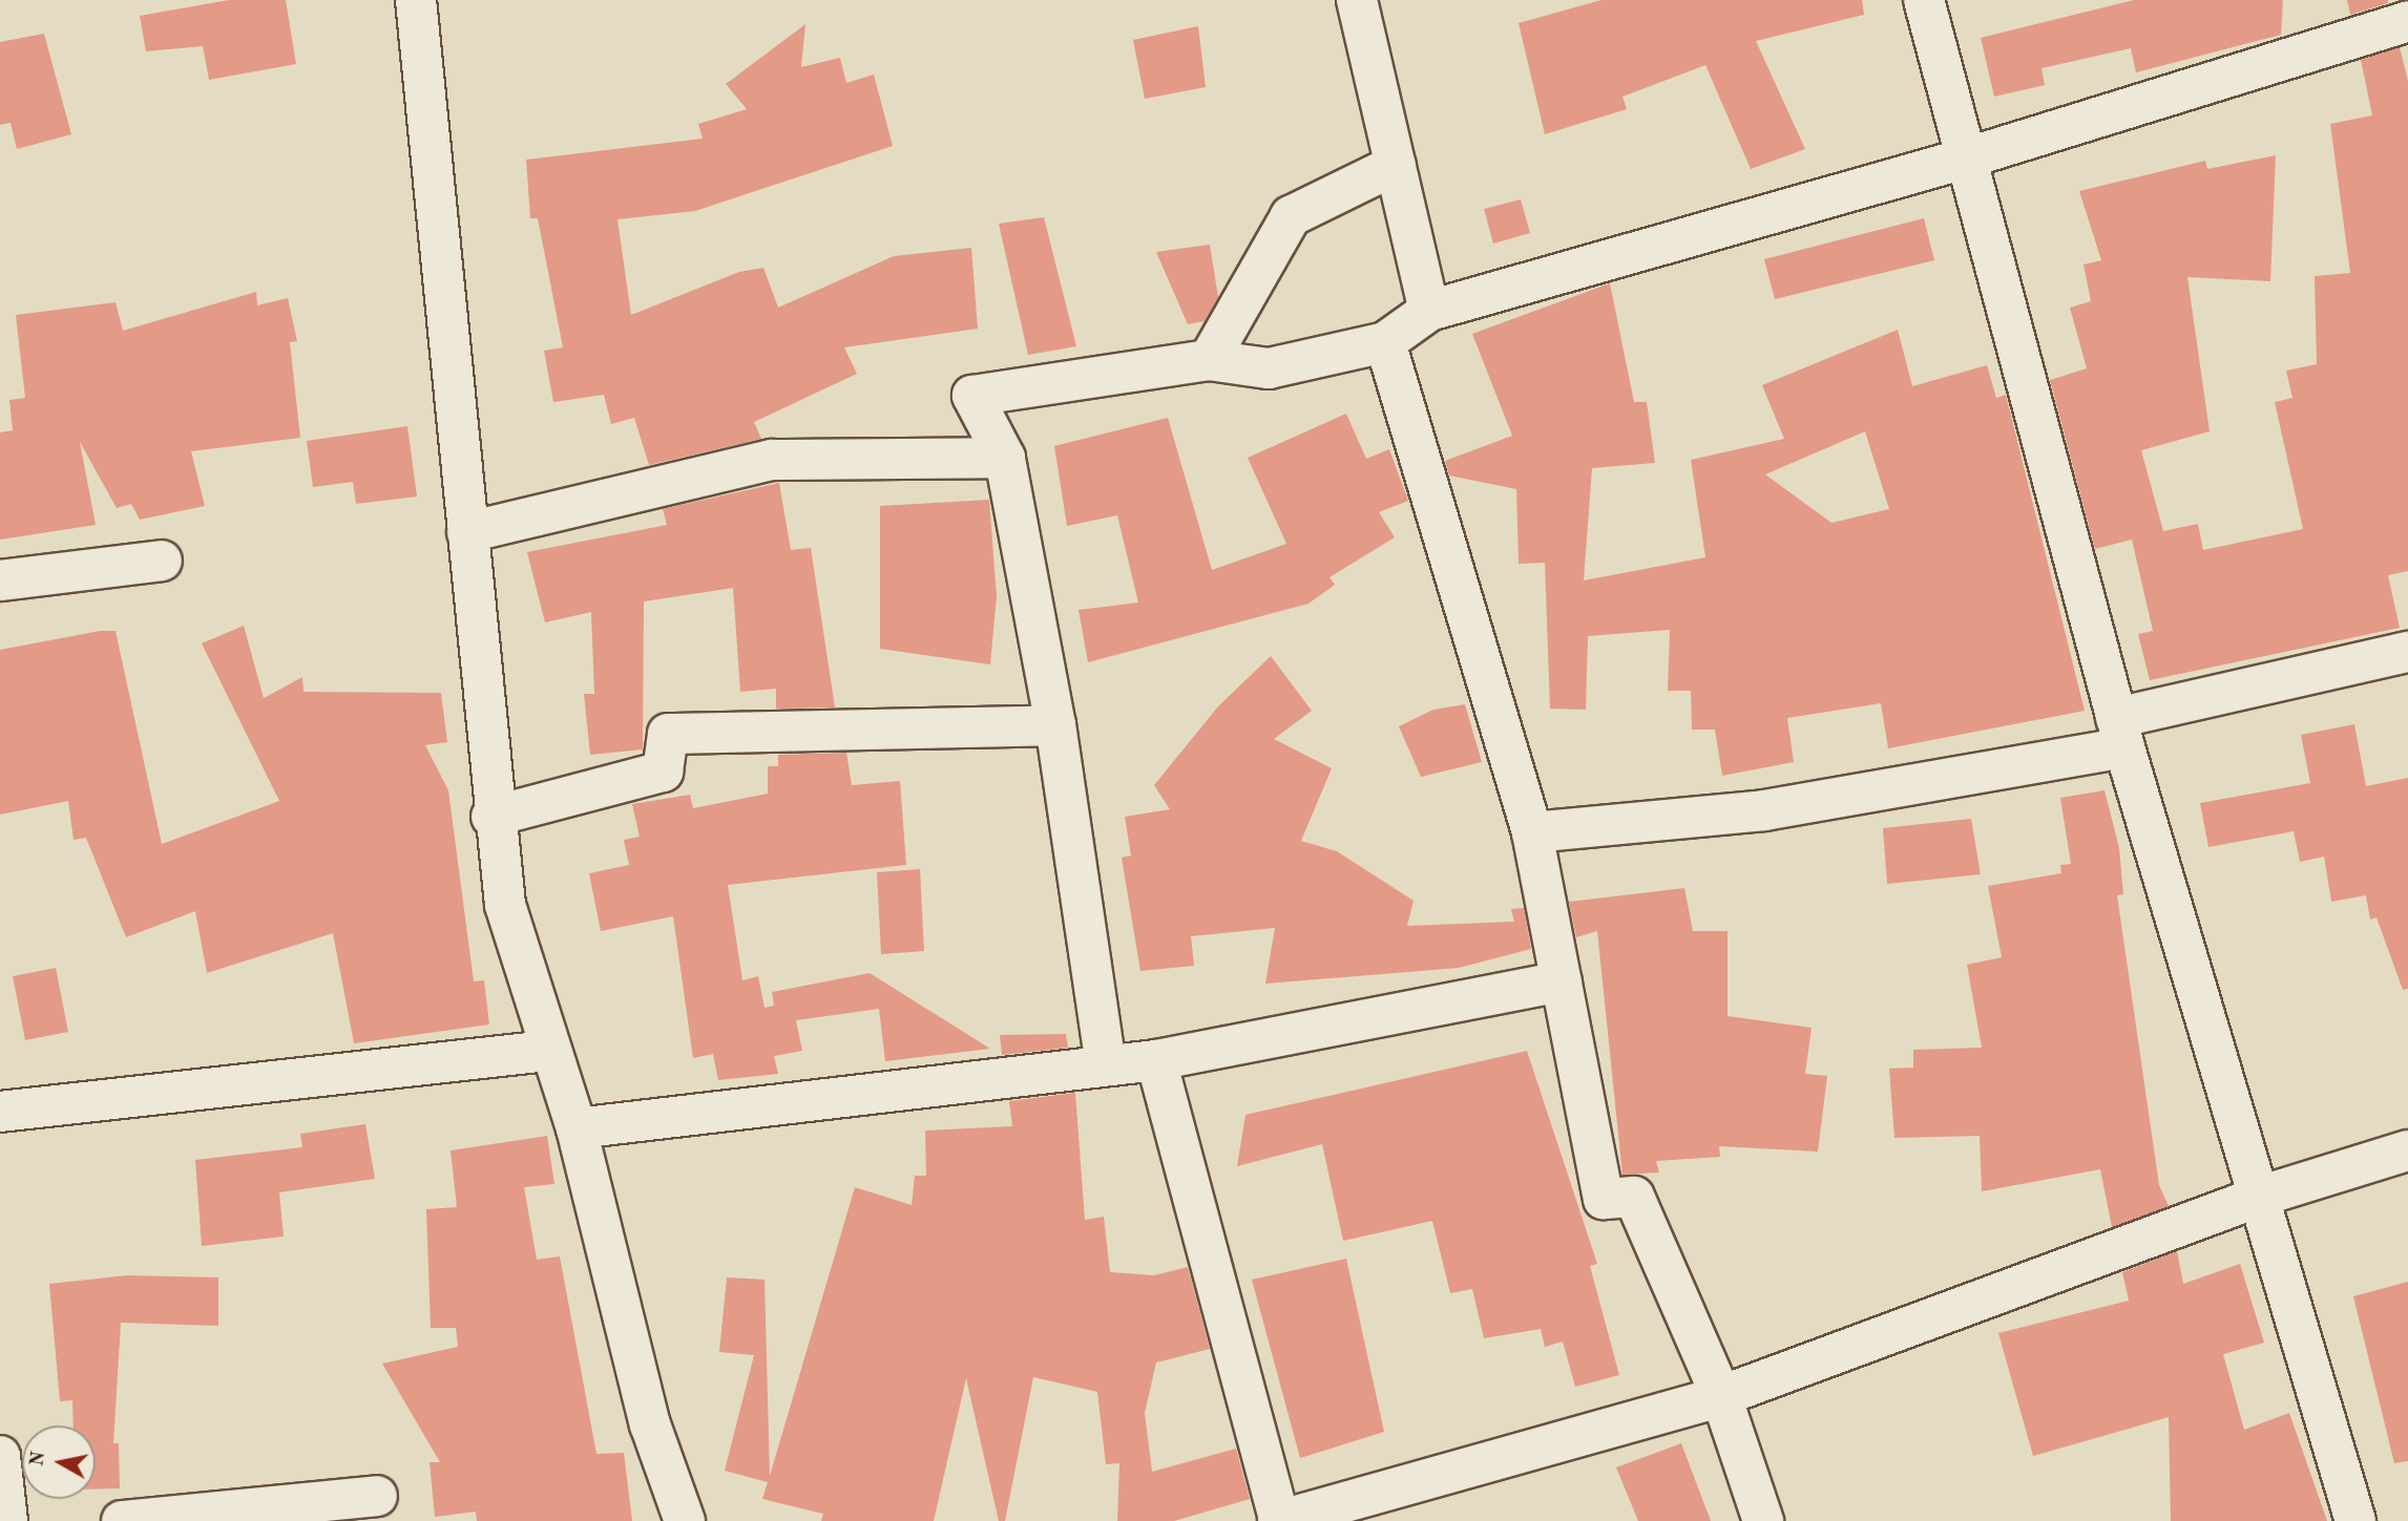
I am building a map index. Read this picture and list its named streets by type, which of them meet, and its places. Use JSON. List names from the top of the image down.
{
  "north": "left"
}
